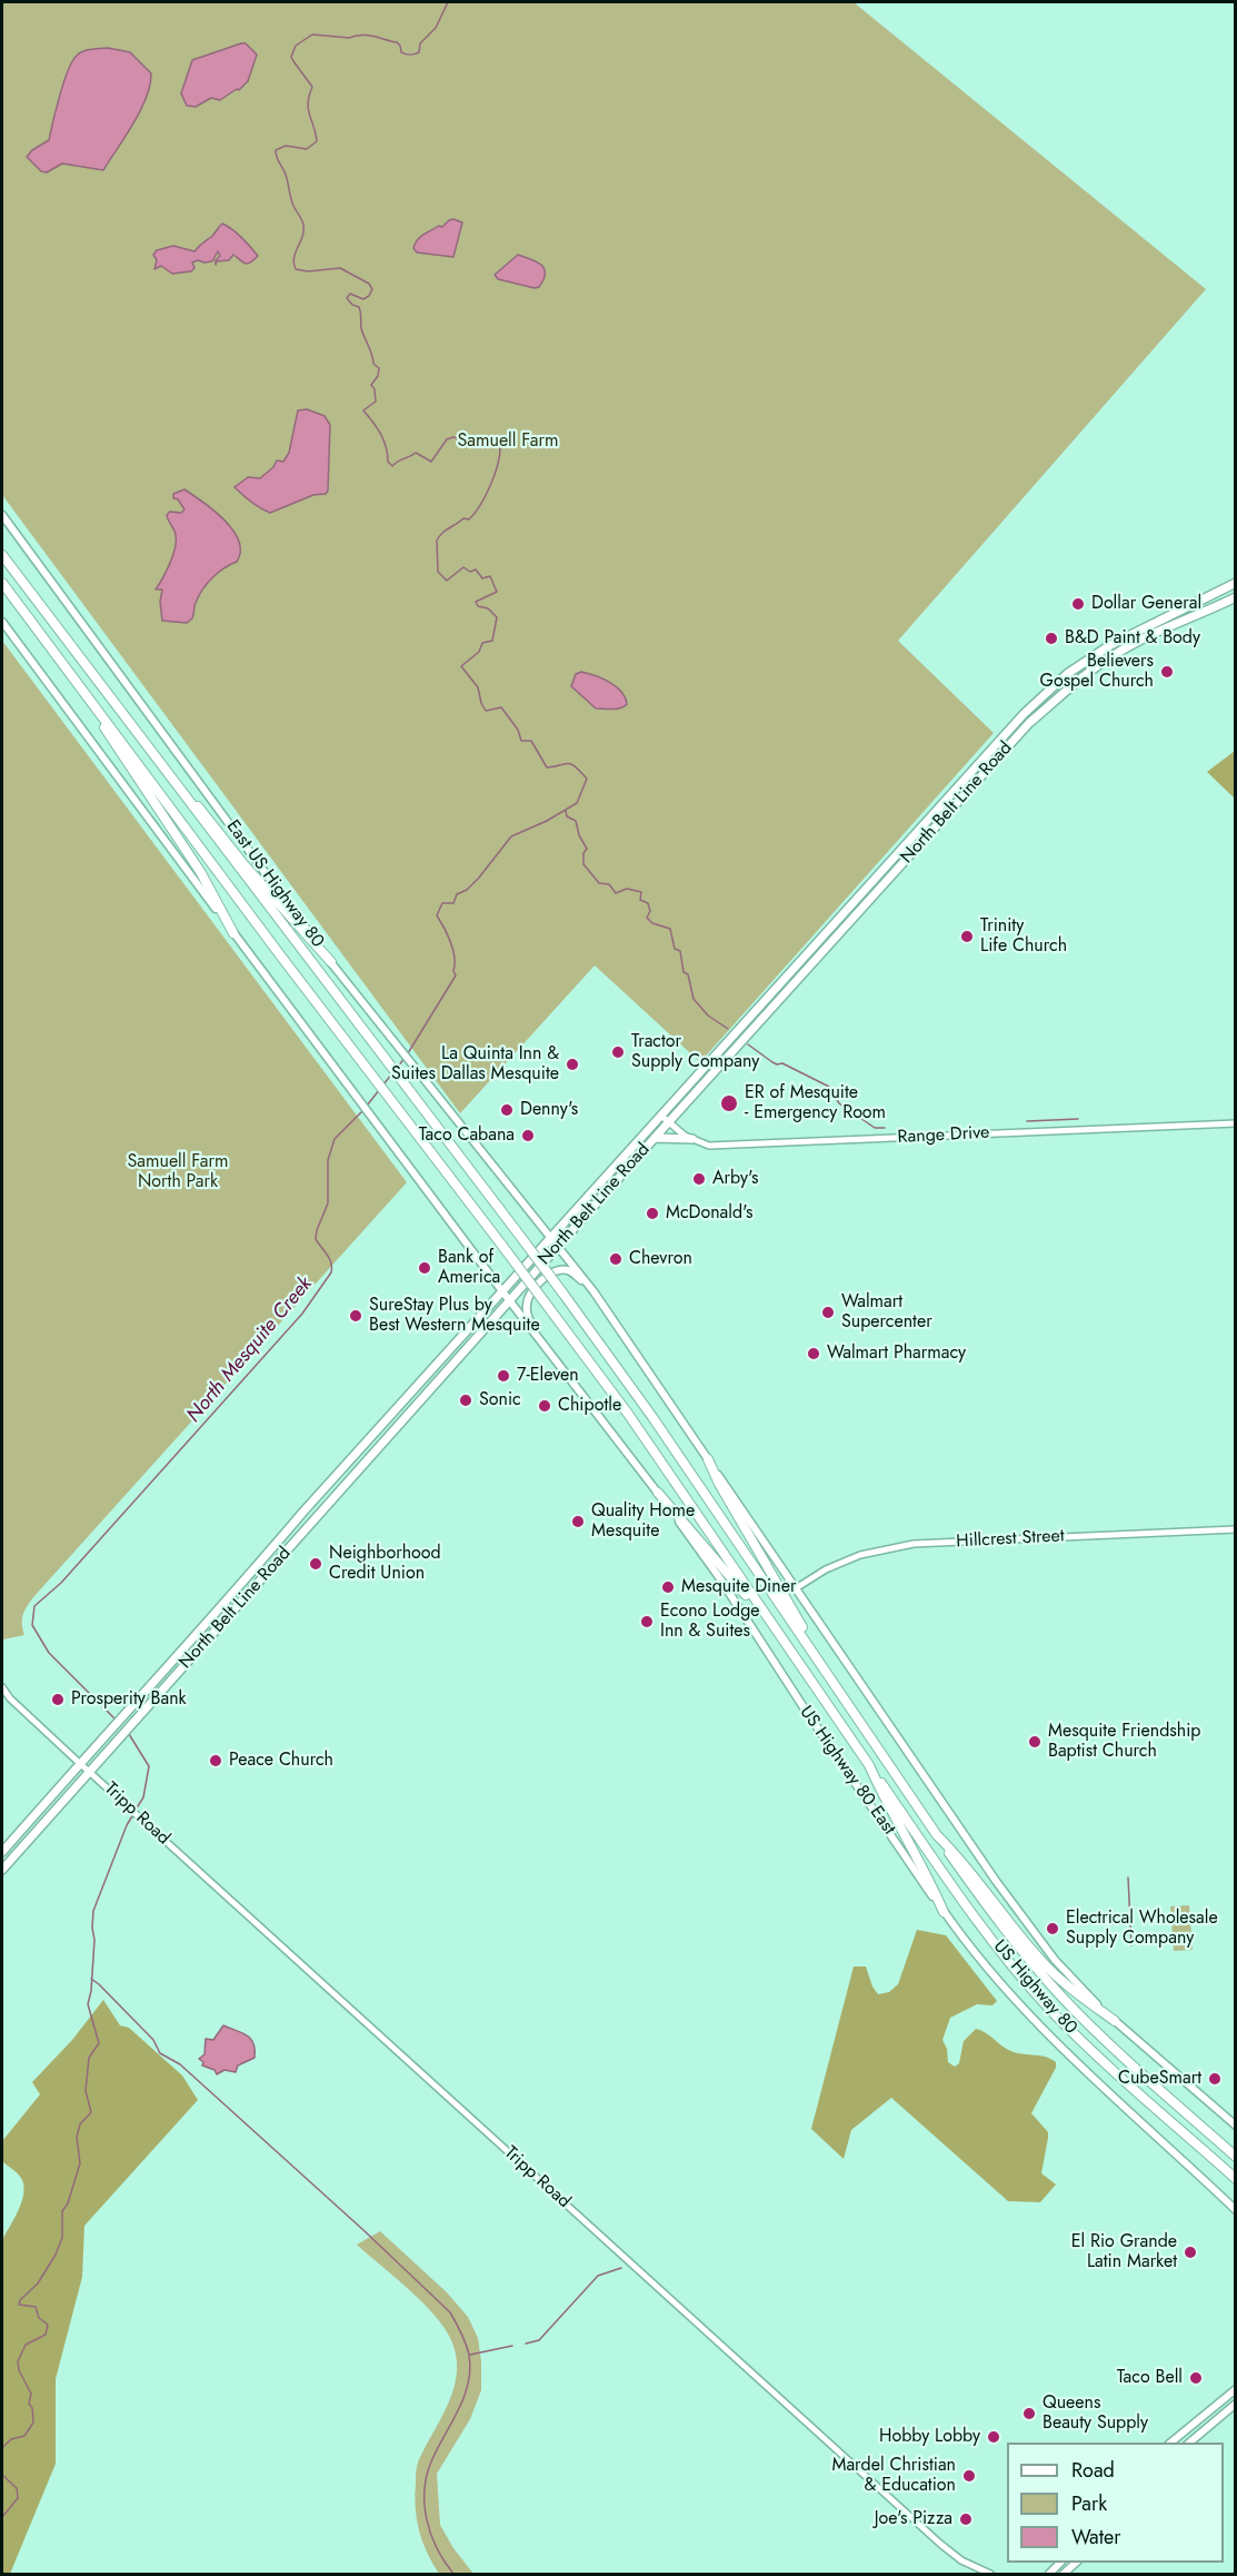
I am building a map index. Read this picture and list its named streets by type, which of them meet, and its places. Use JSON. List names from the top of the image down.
{
  "streets": {
    "highway": ["US Highway 80"],
    "main road": ["North Belt Line Road", "East US Highway 80", "US Highway 80 East"],
    "street": ["Range Drive", "Hillcrest Street", "Tripp Road"]
  },
  "crossings": [
    ["North Belt Line Road", "East US Highway 80"],
    ["North Belt Line Road", "Range Drive"],
    ["North Belt Line Road", "US Highway 80 East"],
    ["North Belt Line Road", "Tripp Road"]
  ],
  "water": ["North Mesquite Creek"],
  "parks": ["Samuell Farm", "Samuell Farm North Park"],
  "places": [
    "Dollar General",
    "B&D Paint & Body",
    "Believers Gospel Church",
    "Trinity Life Church",
    "Tractor Supply Company",
    "La Quinta Inn & Suites Dallas Mesquite",
    "ER of Mesquite - Emergency Room",
    "Denny's",
    "Taco Cabana",
    "Arby's",
    "McDonald's",
    "Chevron",
    "Bank of America",
    "Walmart Supercenter",
    "SureStay Plus by Best Western Mesquite",
    "Walmart Pharmacy",
    "7-Eleven",
    "Sonic",
    "Chipotle",
    "Quality Home Mesquite",
    "Neighborhood Credit Union",
    "Mesquite Diner",
    "Econo Lodge Inn & Suites",
    "Prosperity Bank",
    "Mesquite Friendship Baptist Church",
    "Peace Church",
    "Electrical Wholesale Supply Company",
    "CubeSmart",
    "El Rio Grande Latin Market",
    "Taco Bell",
    "Queens Beauty Supply",
    "Hobby Lobby",
    "Mardel Christian & Education",
    "Joe's Pizza"
  ],
  "legend": ["Road", "Park", "Water"]
}
